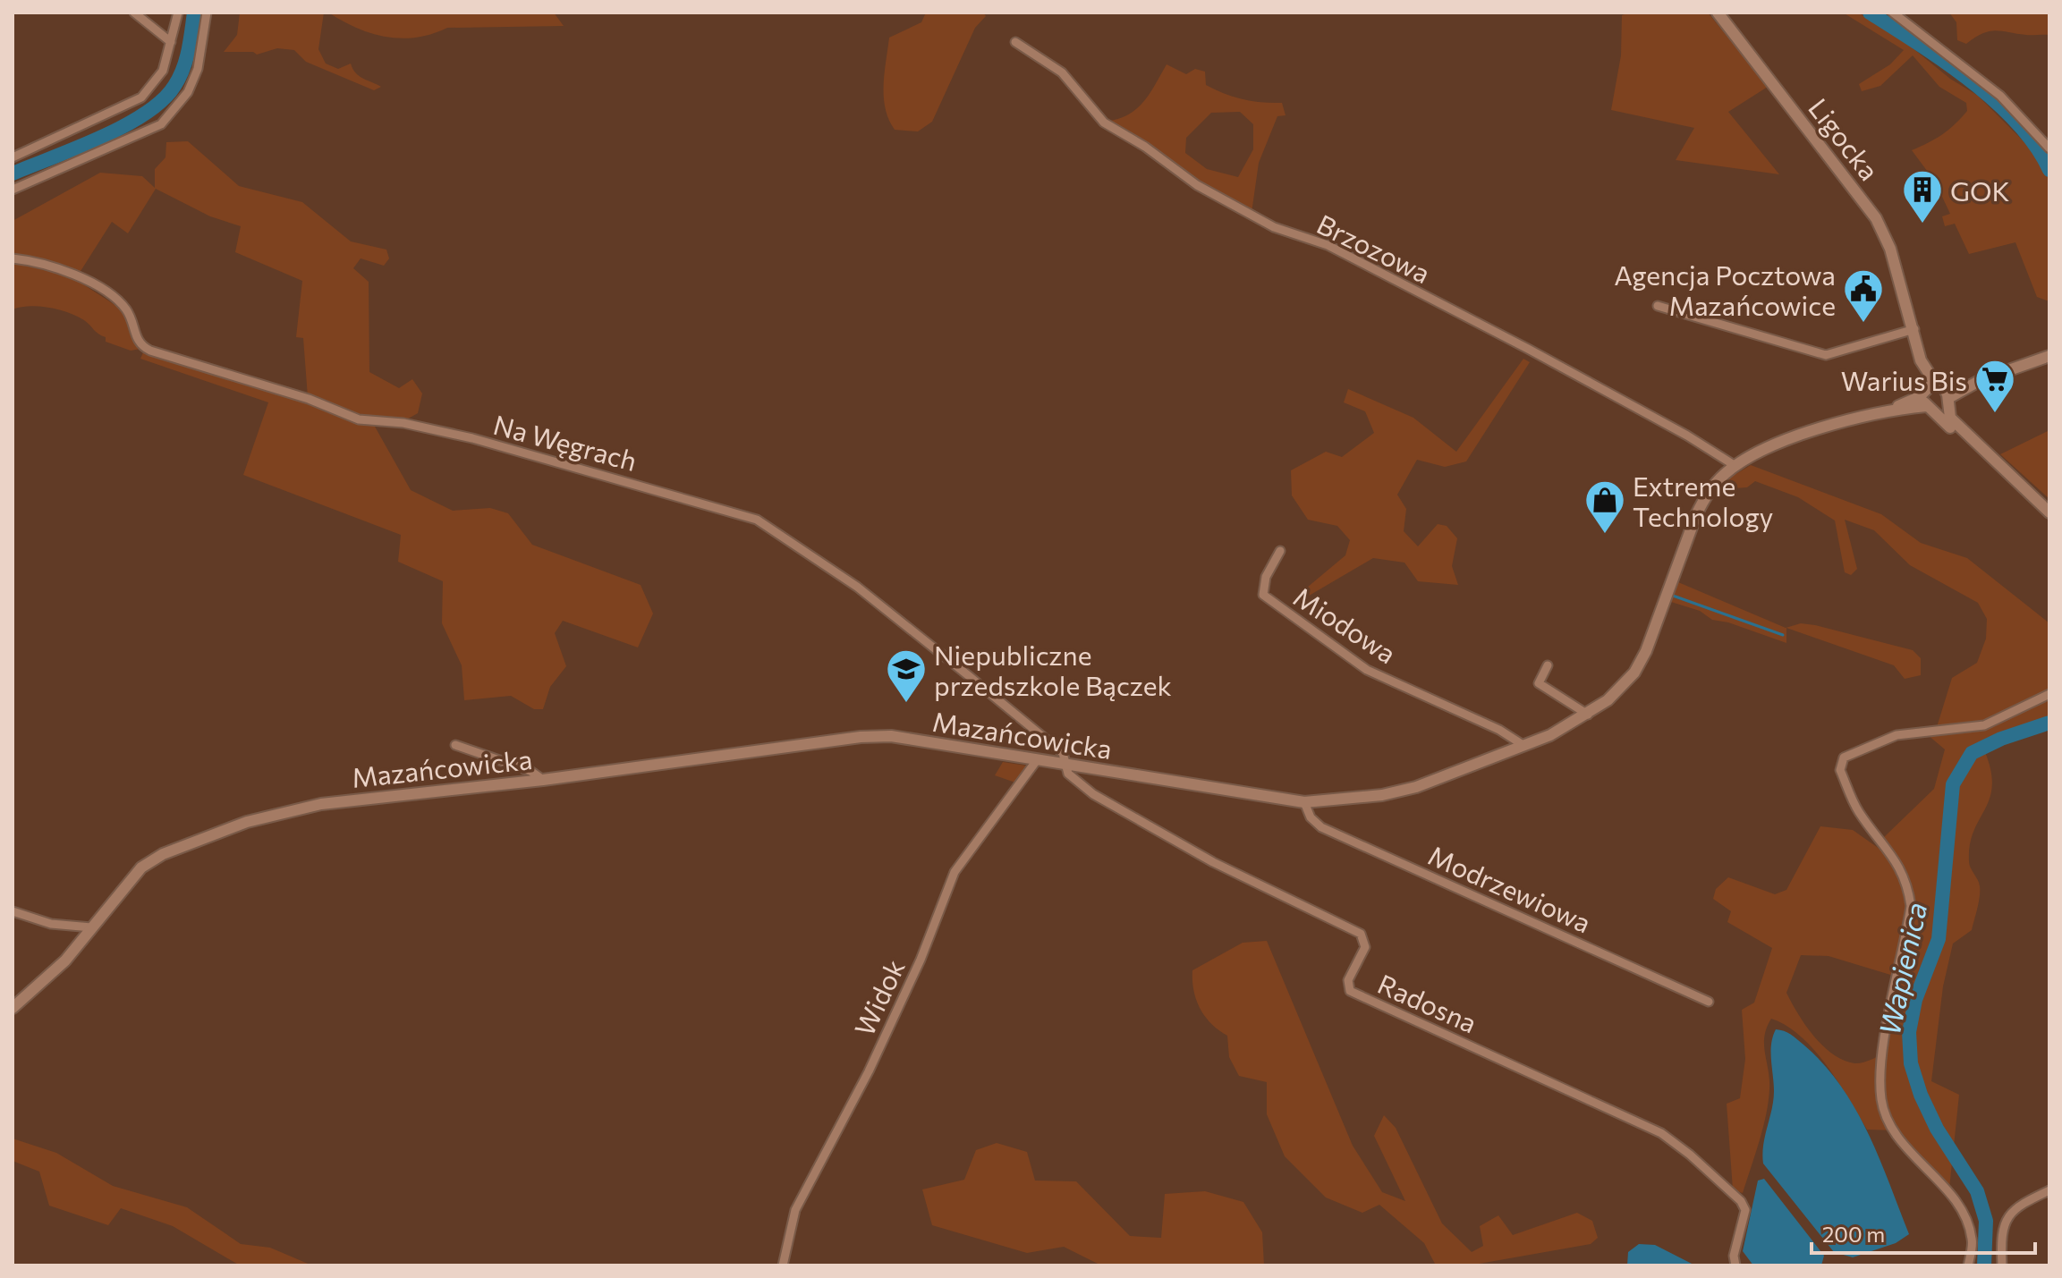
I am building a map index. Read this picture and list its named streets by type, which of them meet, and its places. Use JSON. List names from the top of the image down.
{
  "streets": {
    "street": [
      "Ligocka",
      "Brzozowa",
      "Na Węgrach",
      "Miodowa",
      "Mazańcowicka",
      "Modrzewiowa",
      "Widok",
      "Radosna"
    ]
  },
  "crossings": [
    ["Ligocka", "Mazańcowicka"],
    ["Brzozowa", "Mazańcowicka"],
    ["Na Węgrach", "Mazańcowicka"],
    ["Na Węgrach", "Radosna"],
    ["Miodowa", "Mazańcowicka"],
    ["Mazańcowicka", "Modrzewiowa"],
    ["Mazańcowicka", "Widok"],
    ["Mazańcowicka", "Radosna"]
  ],
  "water": ["Wapienica"],
  "places": {
    "building": ["GOK"],
    "public building": ["Agencja Pocztowa Mazańcowice"],
    "supermarket": ["Warius Bis"],
    "shop": ["Extreme Technology"],
    "school or university": ["Niepubliczne przedszkole Bączek"]
  },
  "scale_bar": "200 m"
}
